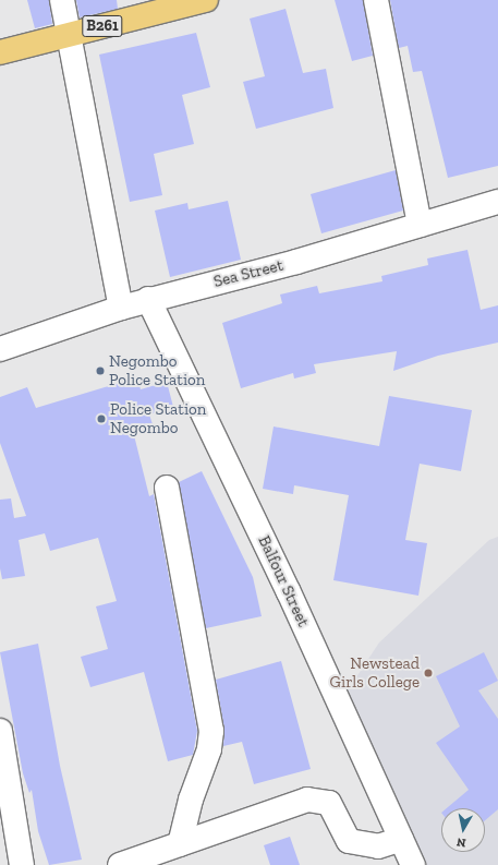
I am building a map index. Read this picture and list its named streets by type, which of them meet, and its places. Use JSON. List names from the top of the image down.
{
  "streets": {
    "main road": ["B261"],
    "street": ["Sea Street", "Balfour Street"]
  },
  "crossings": [
    ["Sea Street", "Balfour Street"]
  ],
  "places": ["Negombo Police Station", "Police Station Negombo", "Newstead Girls College"],
  "north": "bottom"
}
